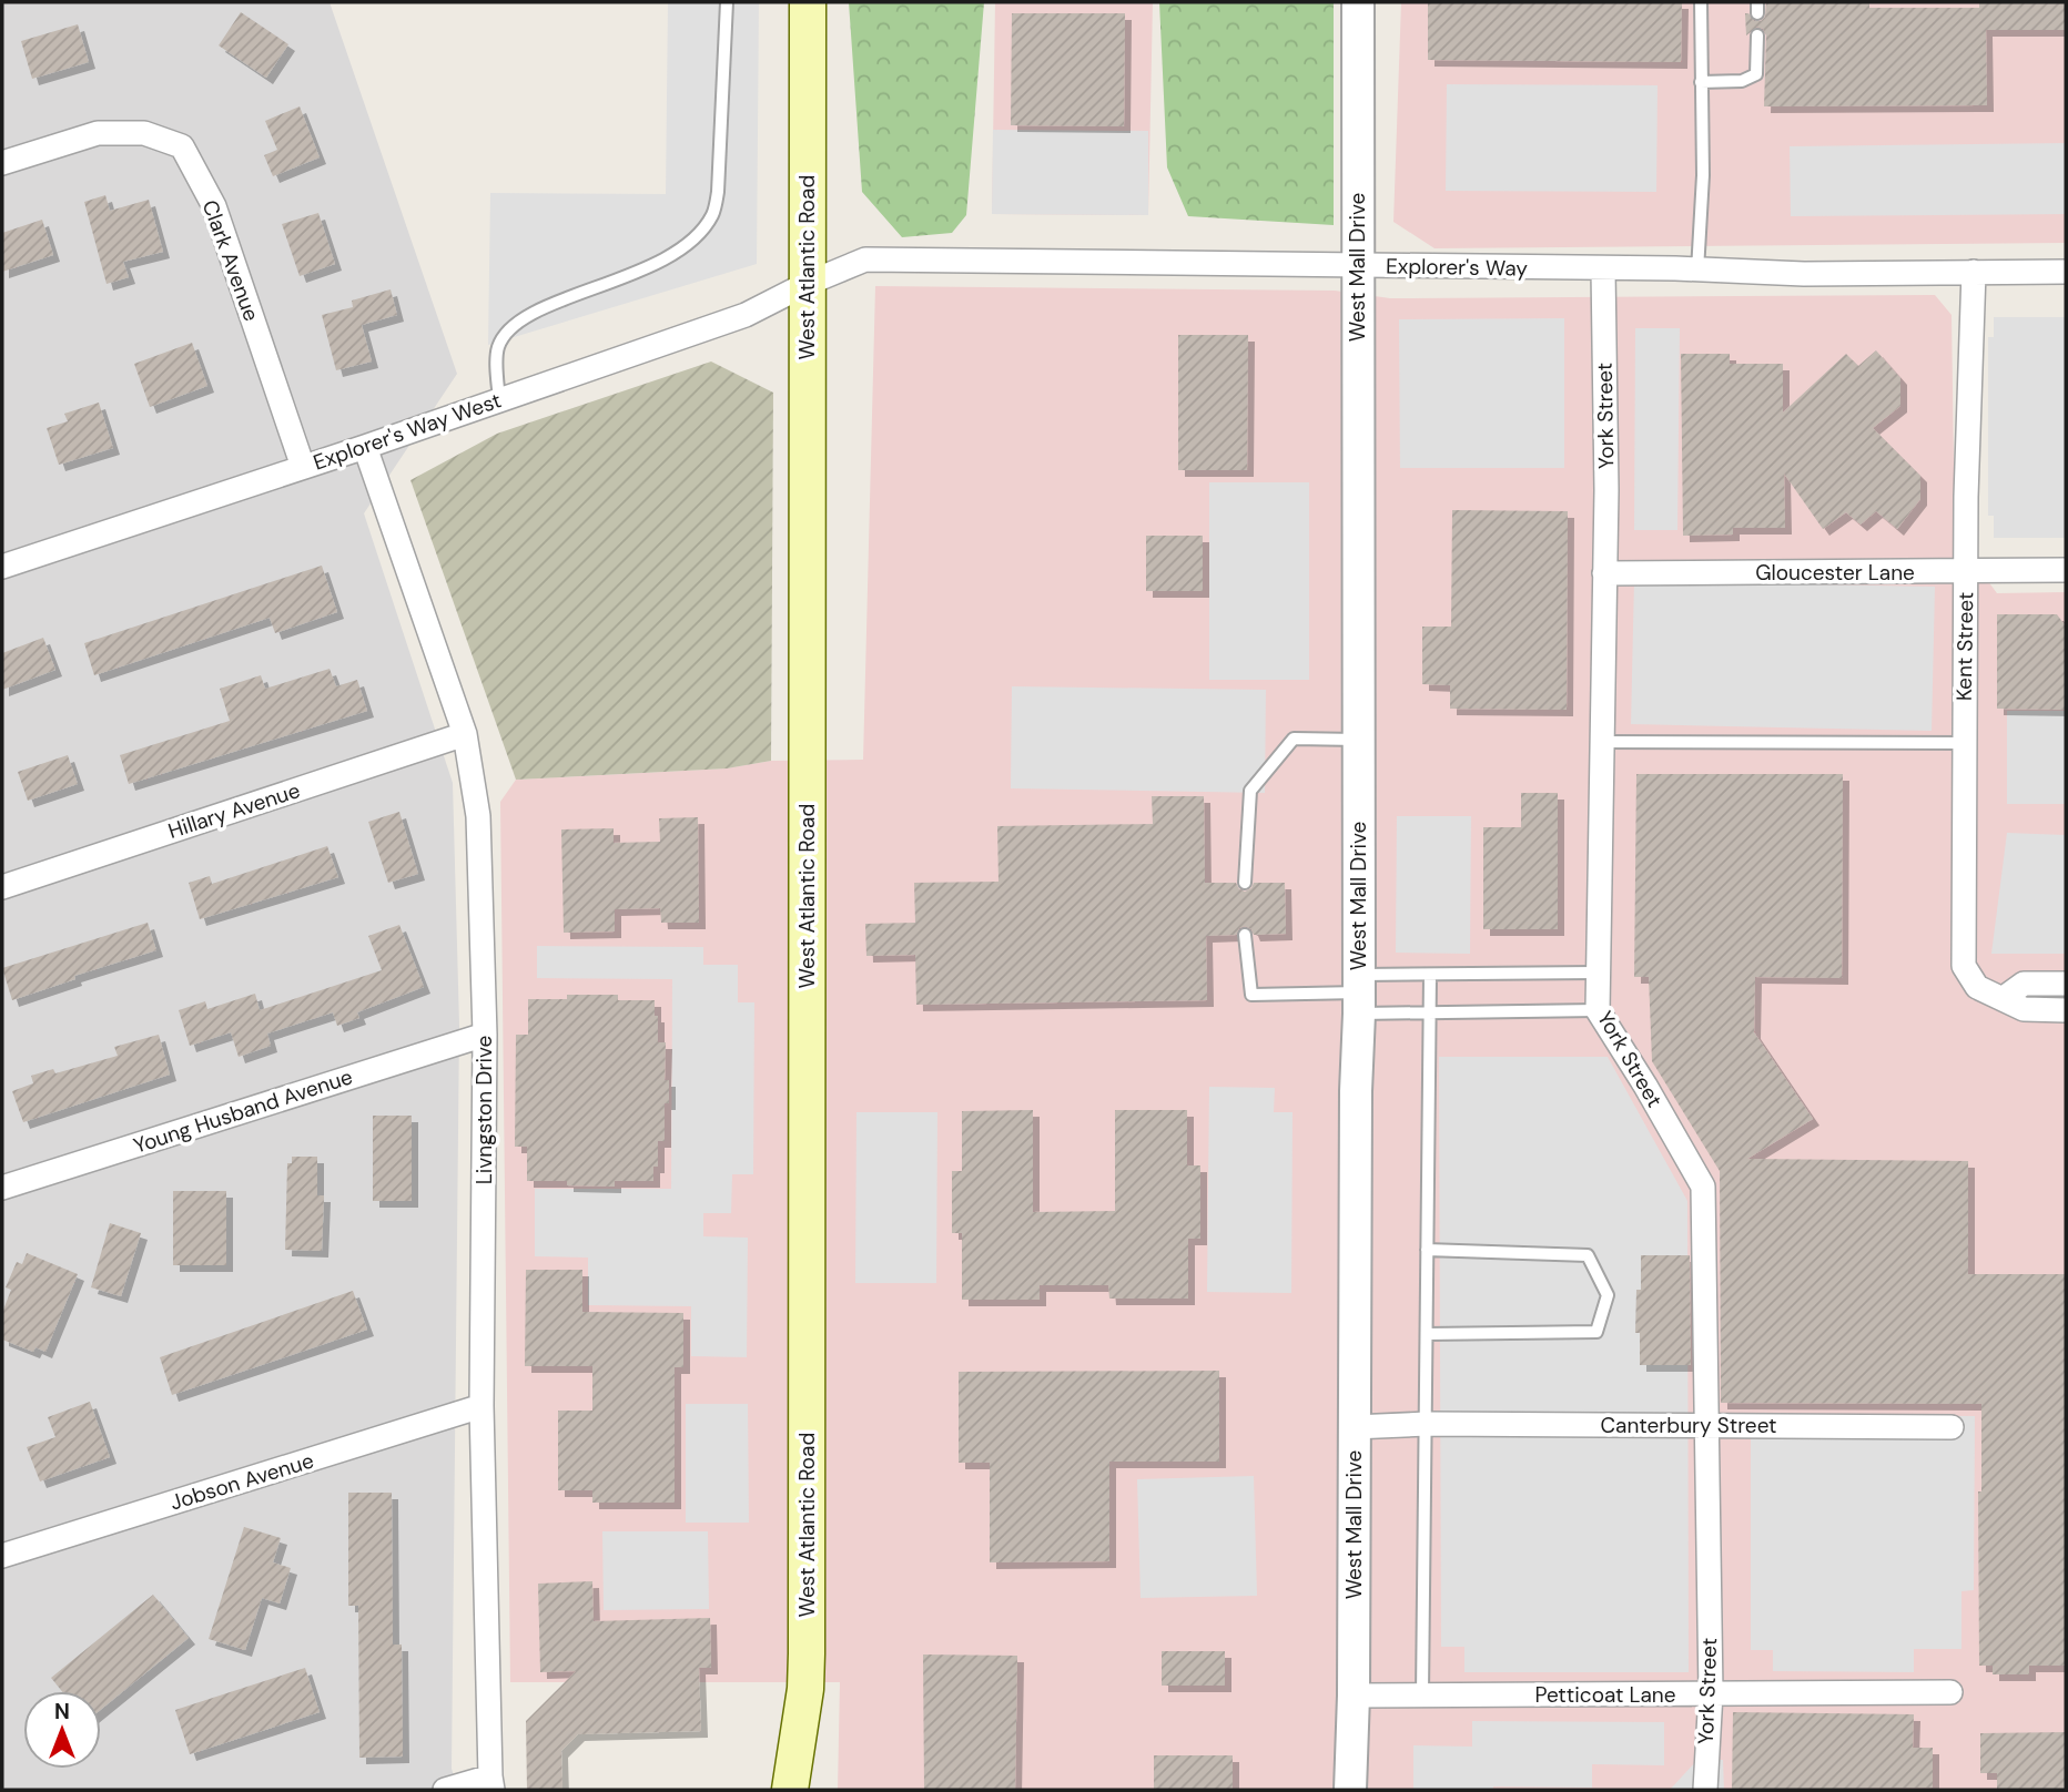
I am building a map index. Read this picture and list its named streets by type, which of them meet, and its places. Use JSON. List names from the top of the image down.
{
  "streets": {
    "main road": ["West Atlantic Road"],
    "street": [
      "Clark Avenue",
      "West Mall Drive",
      "Explorer's Way",
      "York Street",
      "Explorer's Way West",
      "Gloucester Lane",
      "Kent Street",
      "Hillary Avenue",
      "Livngston Drive",
      "Young Husband Avenue",
      "Canterbury Street",
      "Jobson Avenue",
      "Petticoat Lane"
    ]
  },
  "crossings": [
    ["Clark Avenue", "Explorer's Way West"],
    ["West Atlantic Road", "Explorer's Way"],
    ["West Atlantic Road", "Explorer's Way West"],
    ["West Mall Drive", "Explorer's Way"],
    ["West Mall Drive", "Canterbury Street"],
    ["West Mall Drive", "Petticoat Lane"],
    ["Explorer's Way", "York Street"],
    ["Explorer's Way", "Explorer's Way West"],
    ["Explorer's Way", "Kent Street"],
    ["York Street", "Gloucester Lane"],
    ["York Street", "Canterbury Street"],
    ["York Street", "Petticoat Lane"],
    ["Explorer's Way West", "Livngston Drive"],
    ["Gloucester Lane", "Kent Street"],
    ["Hillary Avenue", "Livngston Drive"],
    ["Livngston Drive", "Young Husband Avenue"],
    ["Livngston Drive", "Jobson Avenue"]
  ],
  "north": "top"
}
